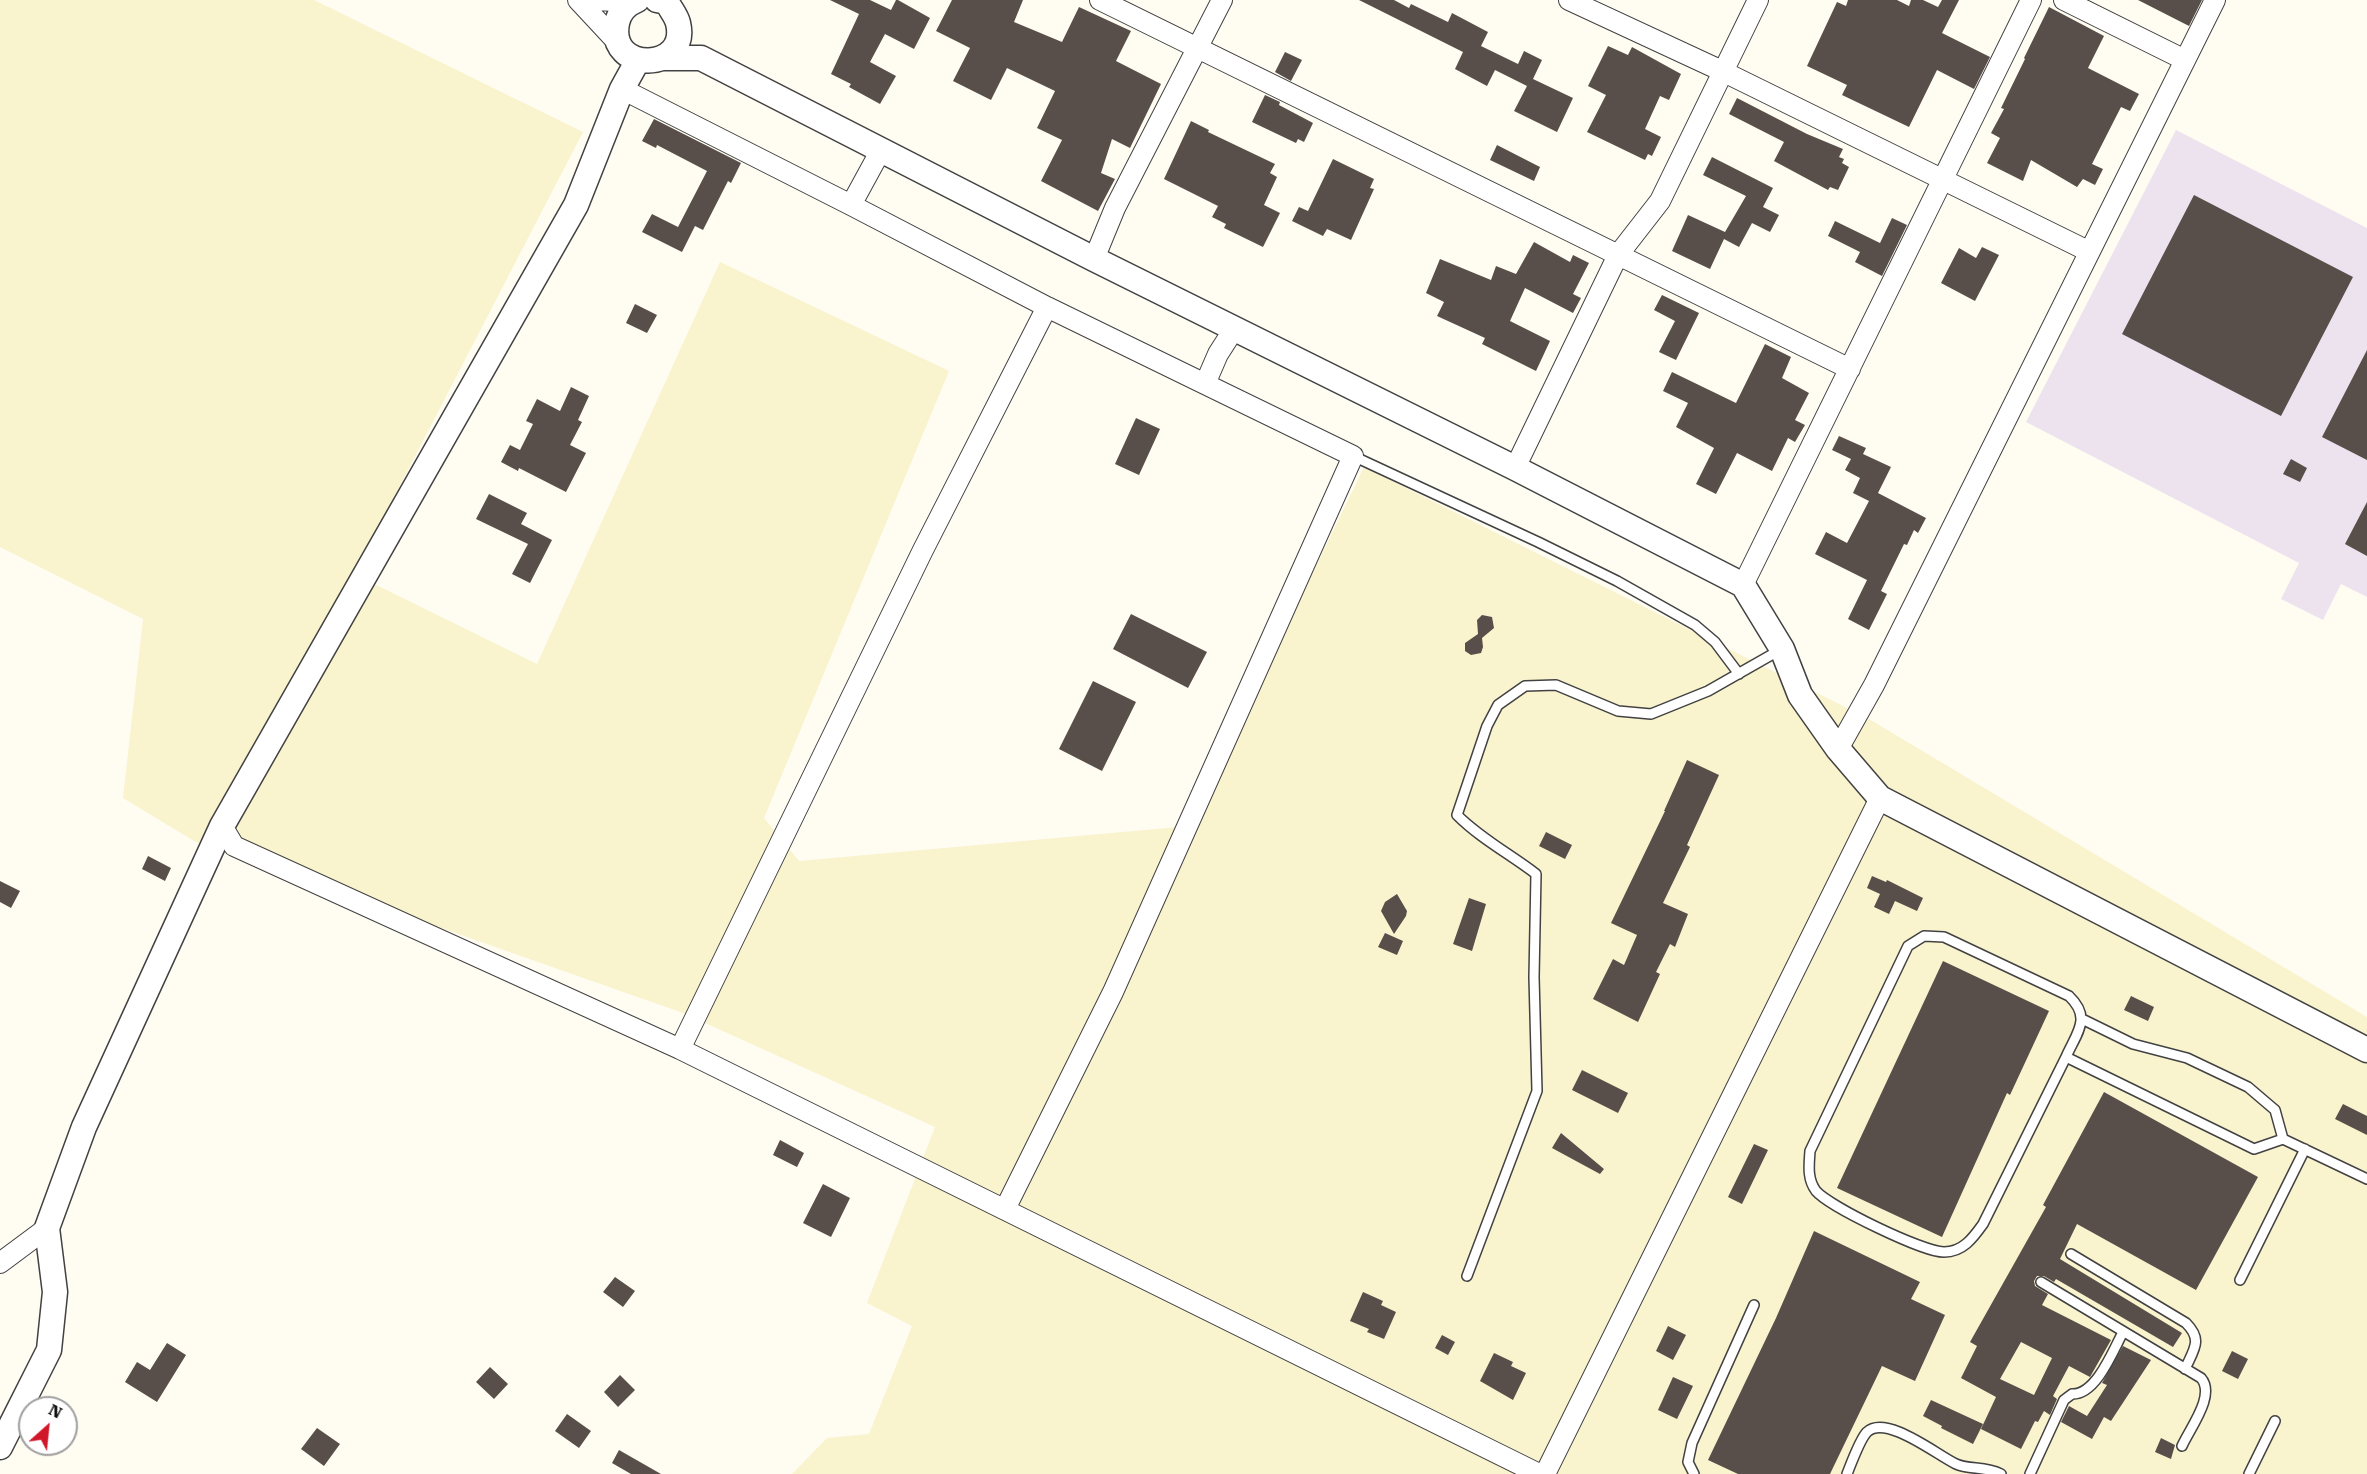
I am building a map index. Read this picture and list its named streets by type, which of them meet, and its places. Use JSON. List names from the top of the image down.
{
  "north": "top right"
}
